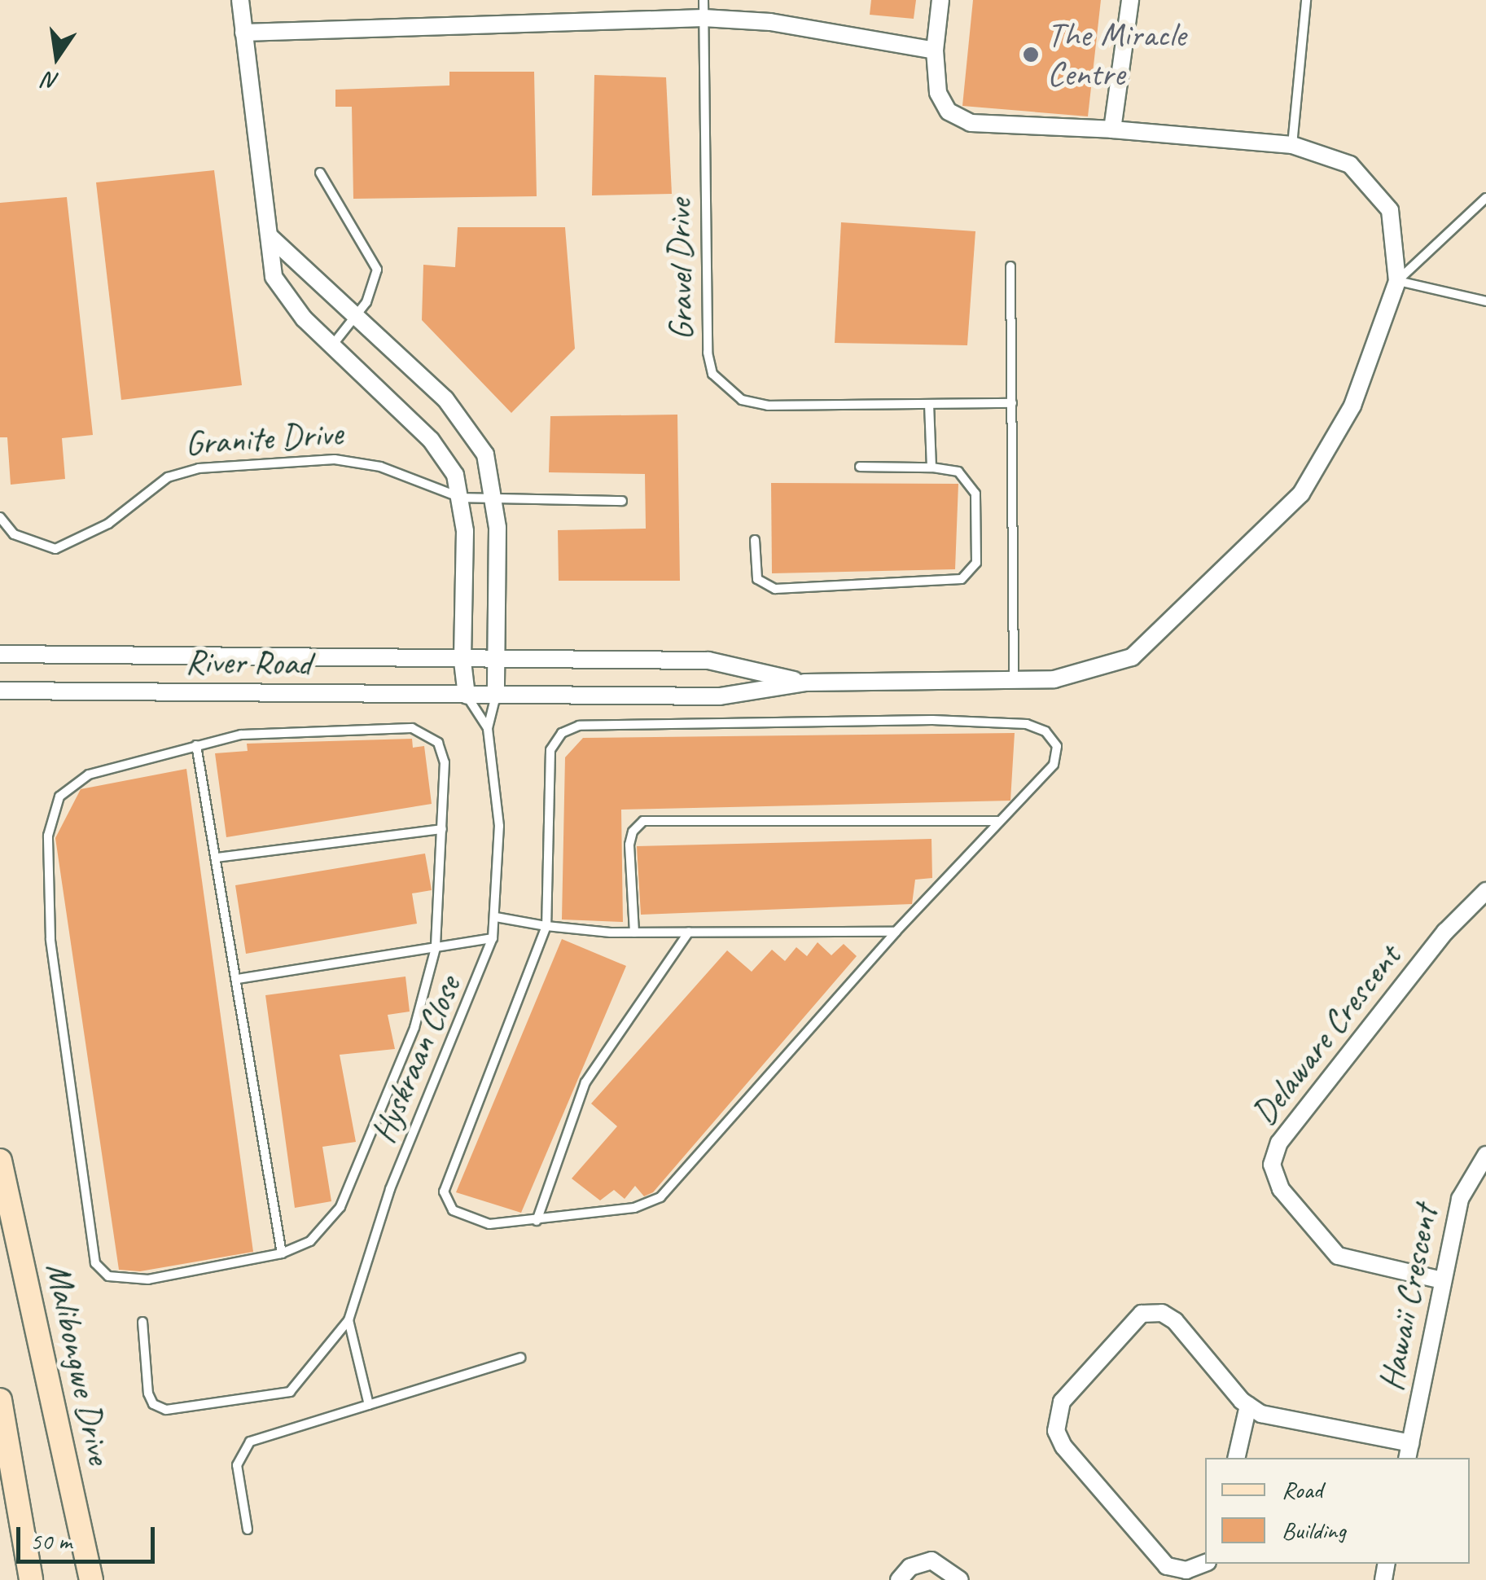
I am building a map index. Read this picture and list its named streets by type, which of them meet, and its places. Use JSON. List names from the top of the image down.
{
  "streets": {
    "main road": ["Malibongwe Drive"],
    "street": [
      "Granite Drive",
      "River Road",
      "Delaware Crescent",
      "Hawaii Crescent"
    ],
    "lane": ["Gravel Drive", "Hyskraan Close"]
  },
  "crossings": [
    ["Granite Drive", "River Road"],
    ["Granite Drive", "Hyskraan Close"],
    ["Delaware Crescent", "Hawaii Crescent"]
  ],
  "places": ["The Miracle Centre"],
  "legend": ["Road", "Building"],
  "scale_bar": "50 m",
  "north": "bottom"
}
